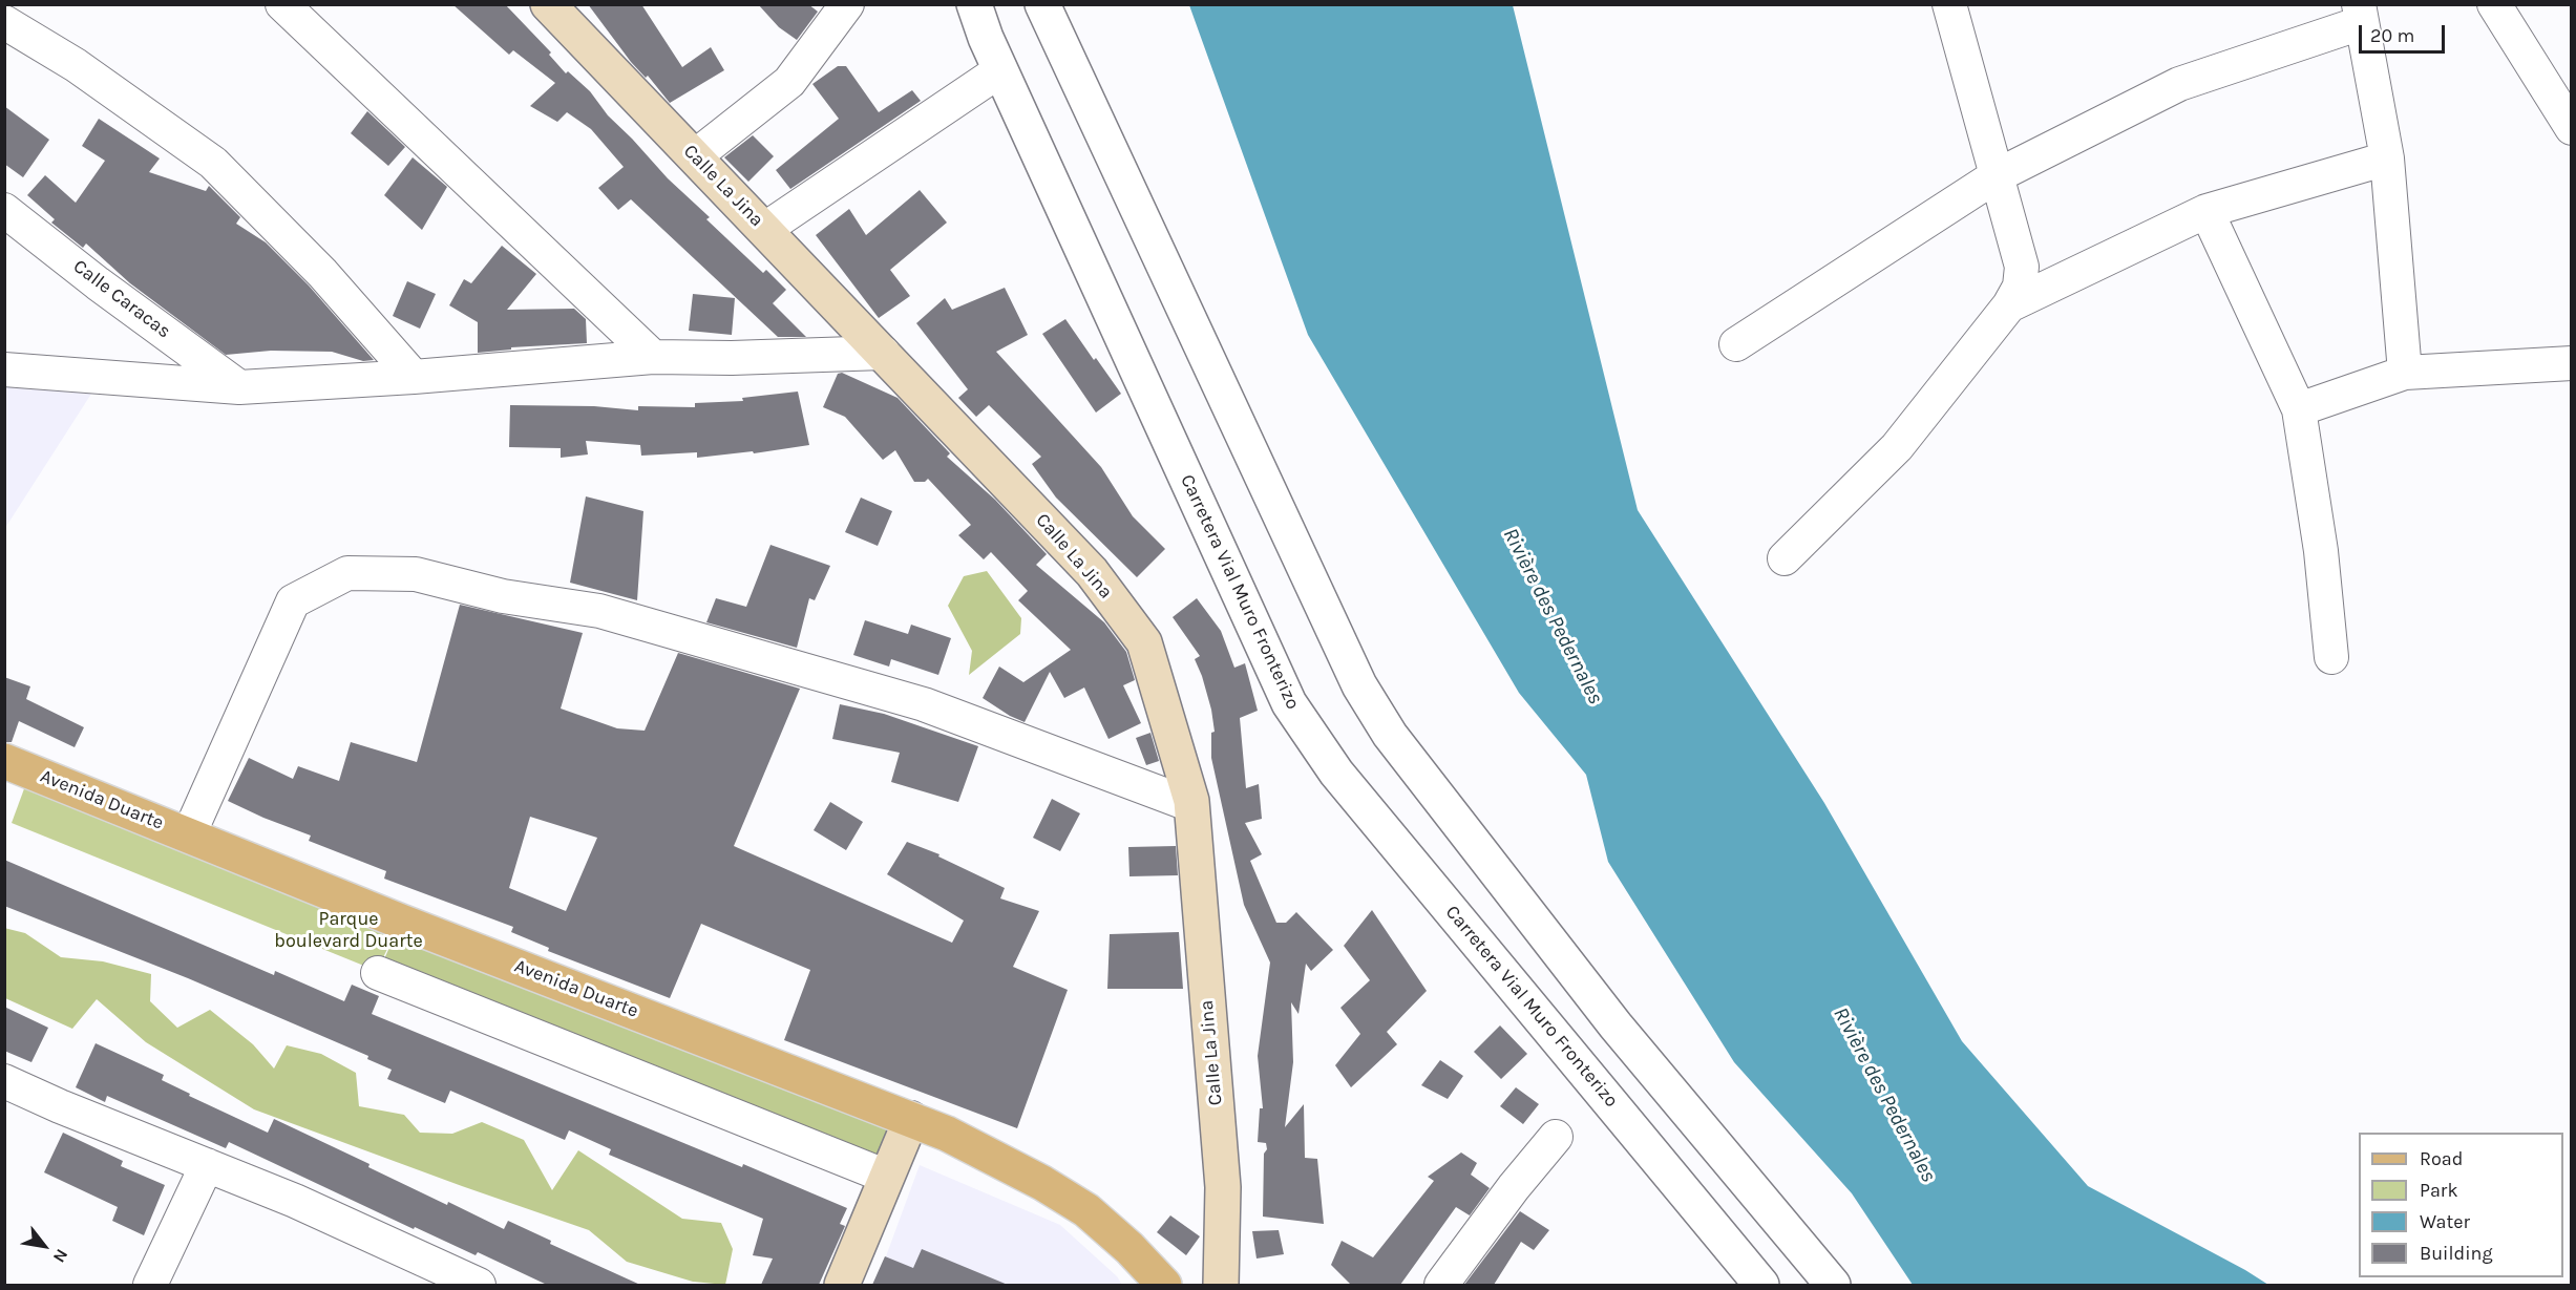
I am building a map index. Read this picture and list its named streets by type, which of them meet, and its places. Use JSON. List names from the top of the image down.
{
  "streets": {
    "main road": ["Calle La Jina", "Avenida Duarte"],
    "street": ["Calle Caracas", "Carretera Vial Muro Fronterizo"]
  },
  "water": ["Rivière des Pedernales"],
  "parks": ["Parque boulevard Duarte"],
  "legend": [
    "Road",
    "Park",
    "Water",
    "Building"
  ],
  "scale_bar": "20 m",
  "north": "bottom right"
}
